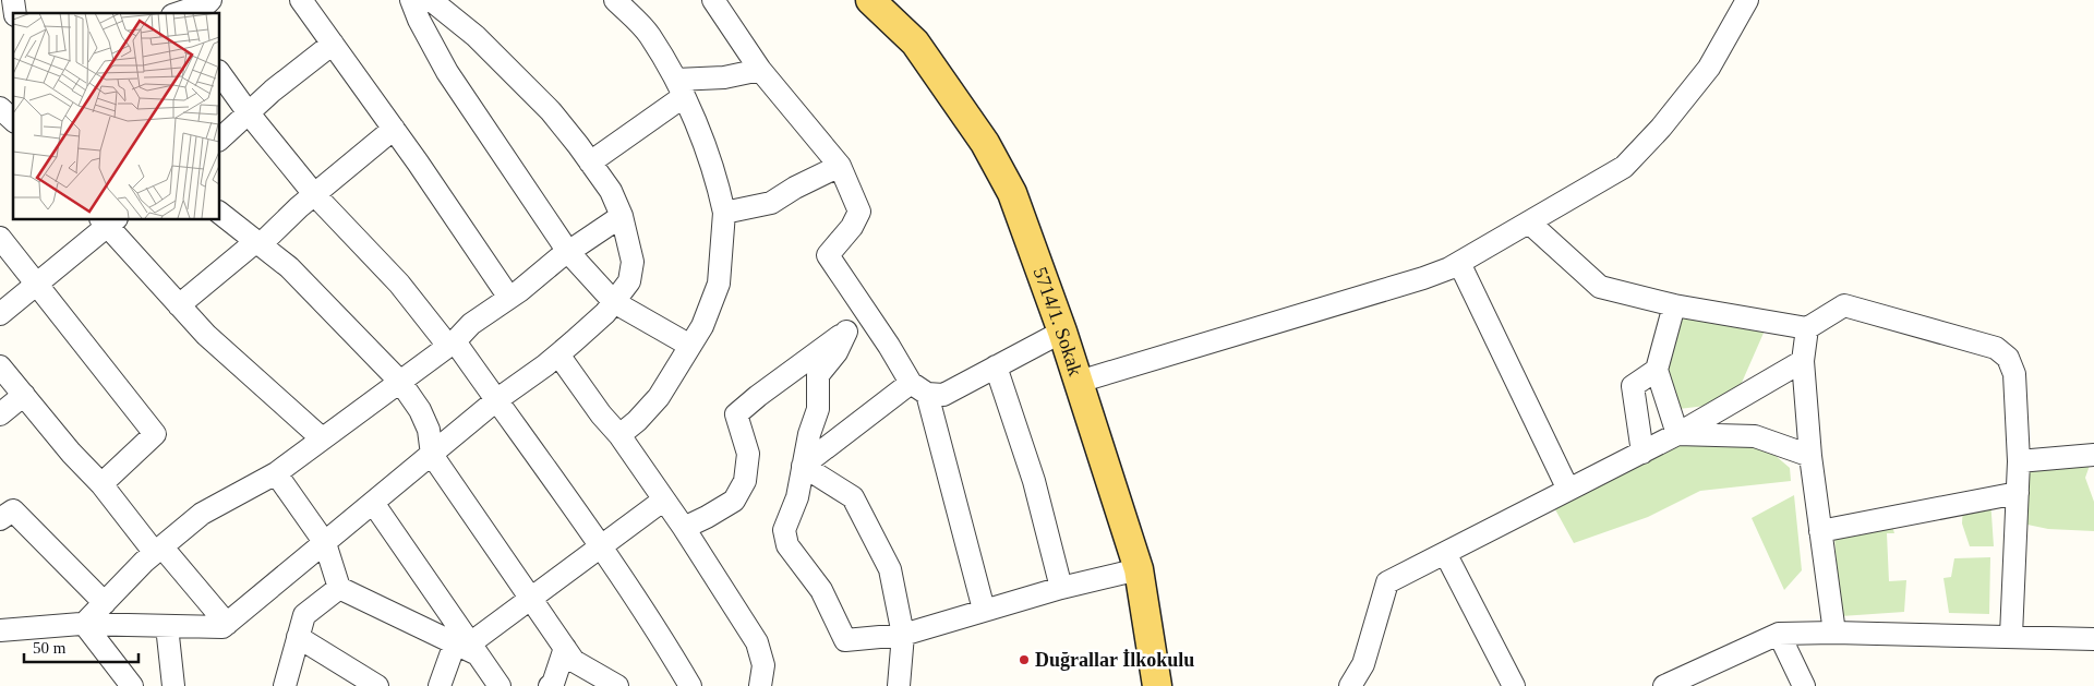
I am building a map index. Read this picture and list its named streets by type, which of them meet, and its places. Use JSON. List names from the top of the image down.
{
  "streets": {
    "main road": ["5714/1. Sokak"]
  },
  "places": ["Duğrallar İlkokulu"],
  "scale_bar": "50 m"
}
